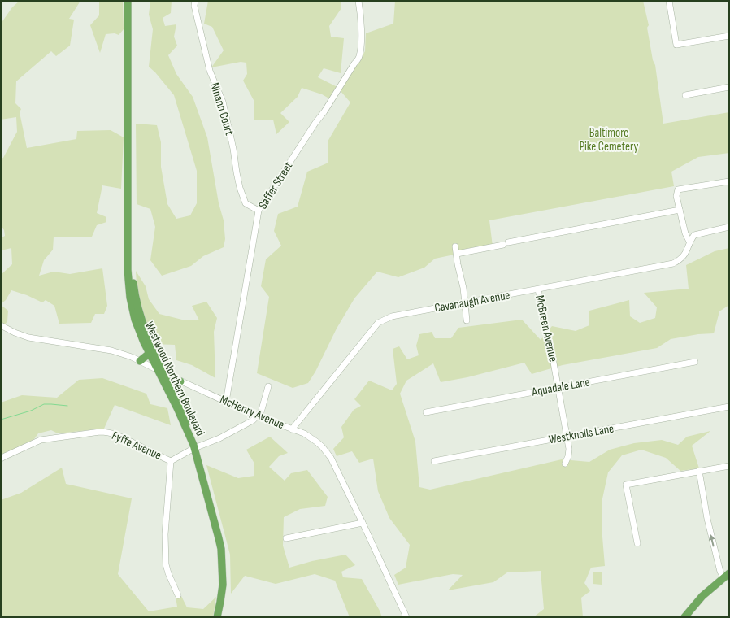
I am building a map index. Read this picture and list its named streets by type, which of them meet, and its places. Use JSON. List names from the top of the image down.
{
  "streets": {
    "main road": ["Westwood Northern Boulevard"],
    "street": [
      "Ninann Court",
      "Saffer Street",
      "Cavanaugh Avenue",
      "McBreen Avenue",
      "Aquadale Lane",
      "McHenry Avenue",
      "Westknolls Lane",
      "Fyffe Avenue"
    ]
  },
  "crossings": [
    ["Ninann Court", "Saffer Street"],
    ["Saffer Street", "McHenry Avenue"],
    ["Cavanaugh Avenue", "McBreen Avenue"],
    ["Cavanaugh Avenue", "McHenry Avenue"],
    ["McBreen Avenue", "Aquadale Lane"],
    ["McBreen Avenue", "Westknolls Lane"],
    ["Westwood Northern Boulevard", "McHenry Avenue"],
    ["Westwood Northern Boulevard", "Fyffe Avenue"],
    ["McHenry Avenue", "Fyffe Avenue"]
  ],
  "parks": ["Baltimore Pike Cemetery"]
}
